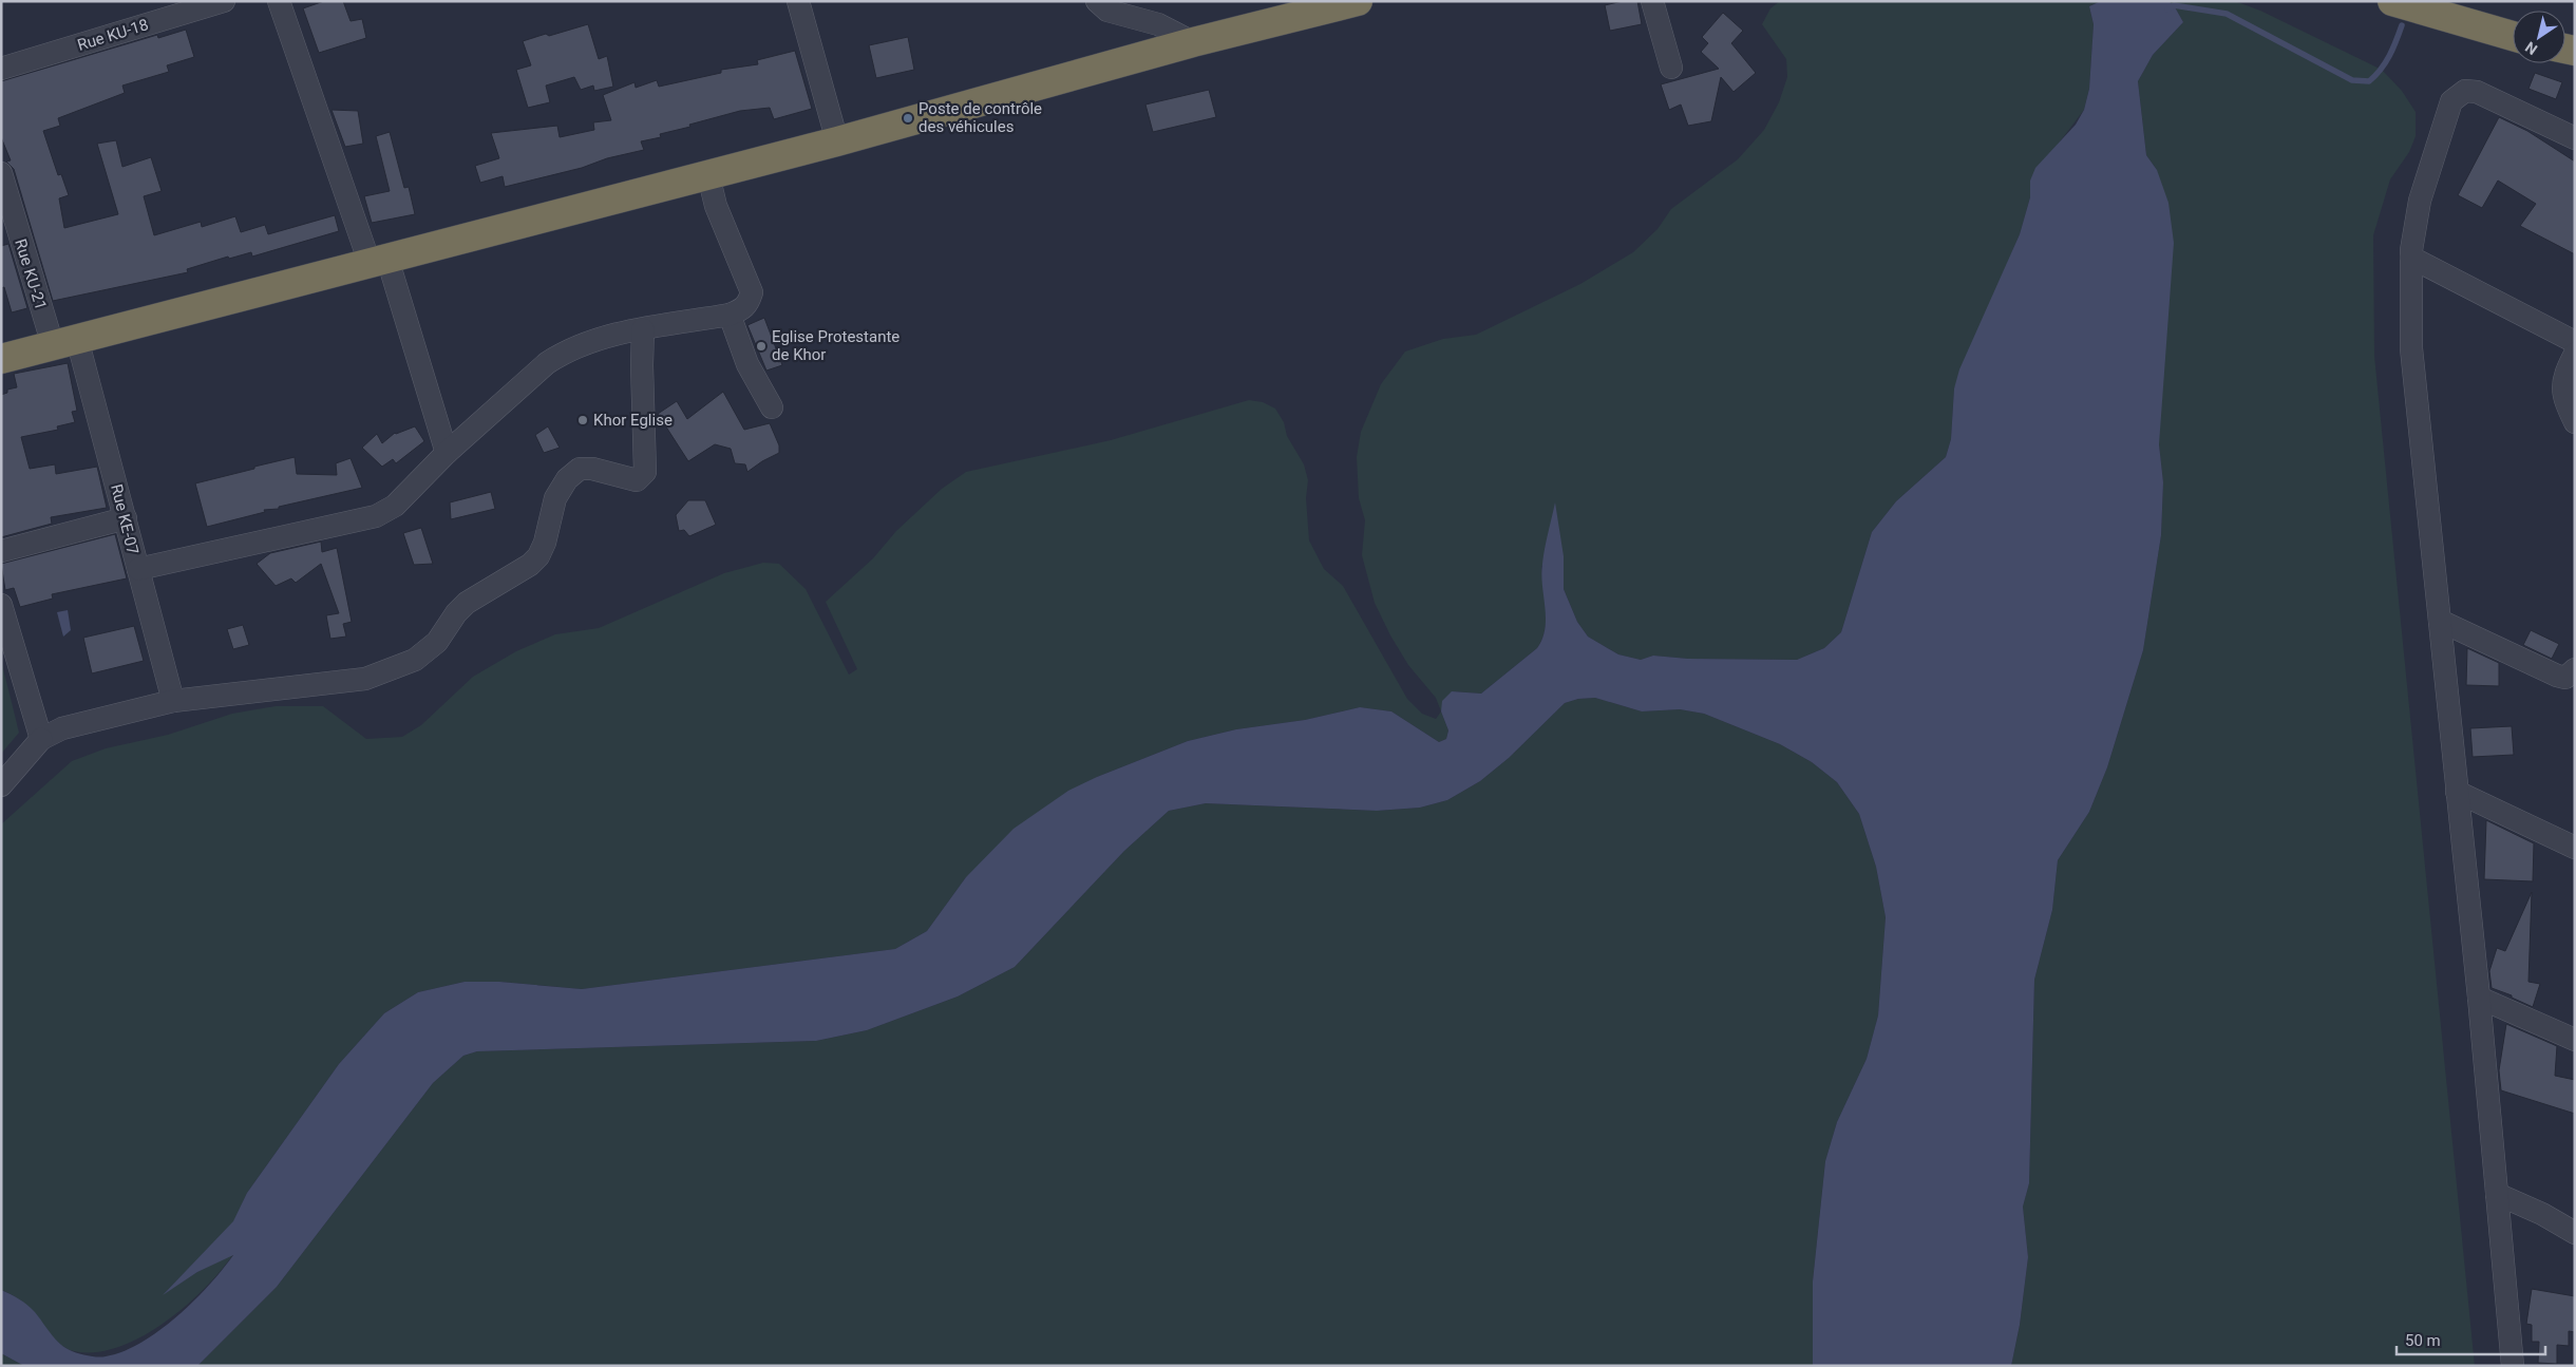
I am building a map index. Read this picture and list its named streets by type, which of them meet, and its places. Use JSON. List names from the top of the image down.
{
  "streets": {
    "street": ["Rue KU-18", "Rue KU-21", "Rue KE-07"]
  },
  "crossings": [
    ["Rue KU-21", "Rue KE-07"]
  ],
  "places": ["Poste de contrôle des véhicules", "Eglise Protestante de Khor", "Khor Eglise"],
  "scale_bar": "50 m",
  "north": "bottom left"
}
